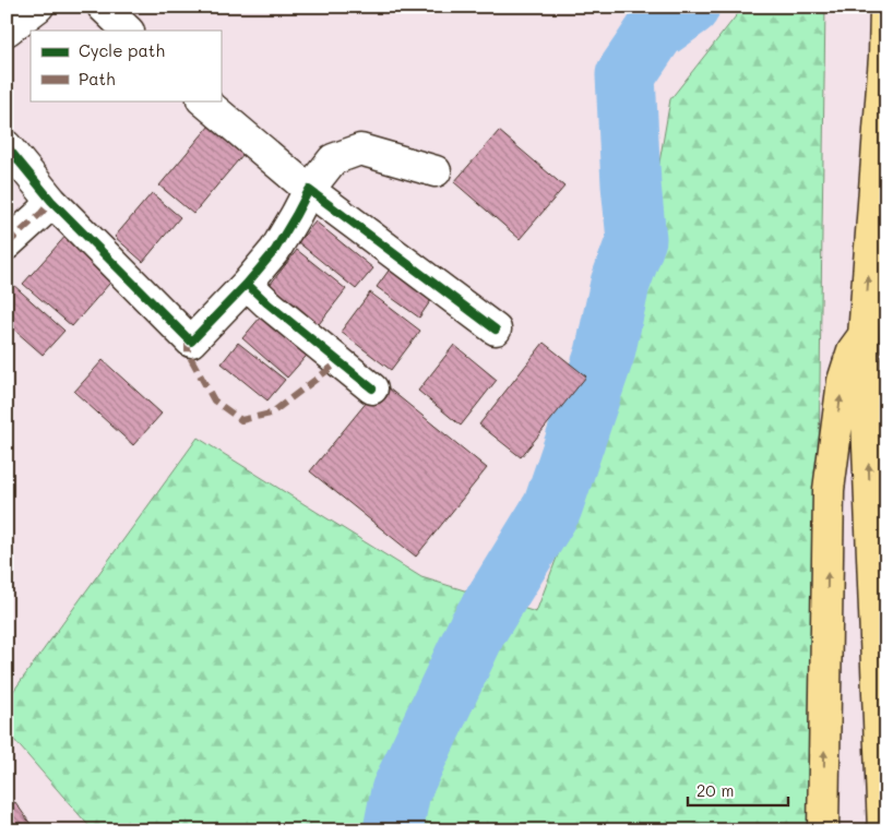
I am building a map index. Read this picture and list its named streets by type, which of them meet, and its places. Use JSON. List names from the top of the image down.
{
  "legend": ["Cycle path", "Path"],
  "scale_bar": "20 m"
}
